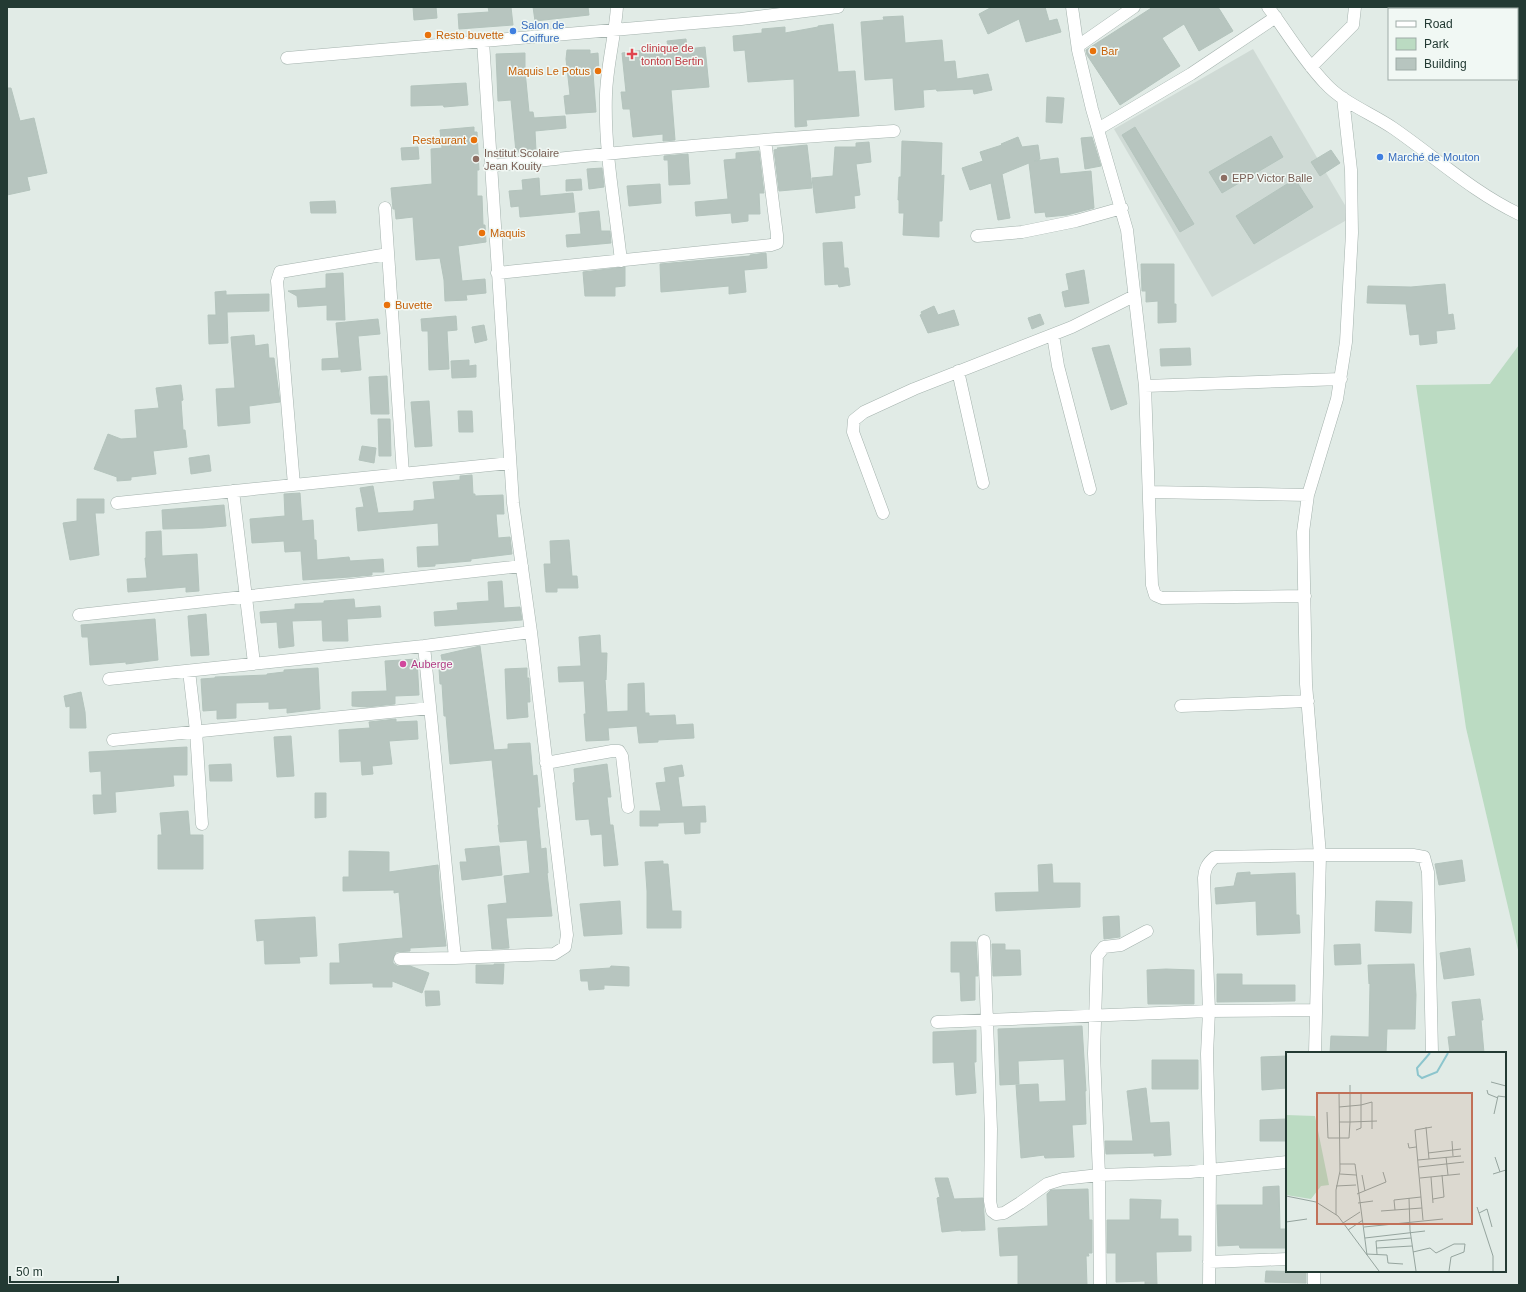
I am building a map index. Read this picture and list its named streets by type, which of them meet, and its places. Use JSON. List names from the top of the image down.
{
  "places": {
    "other": [
      "Salon de Coiffure",
      "Resto buvette",
      "Bar",
      "Maquis Le Potus",
      "Restaurant",
      "Marché de Mouton",
      "Institut Scolaire Jean Kouity",
      "EPP Victor Balle",
      "Maquis",
      "Buvette",
      "Auberge"
    ],
    "health": ["clinique de tonton Bertin"]
  },
  "legend": ["Road", "Park", "Building"],
  "scale_bar": "50 m"
}
